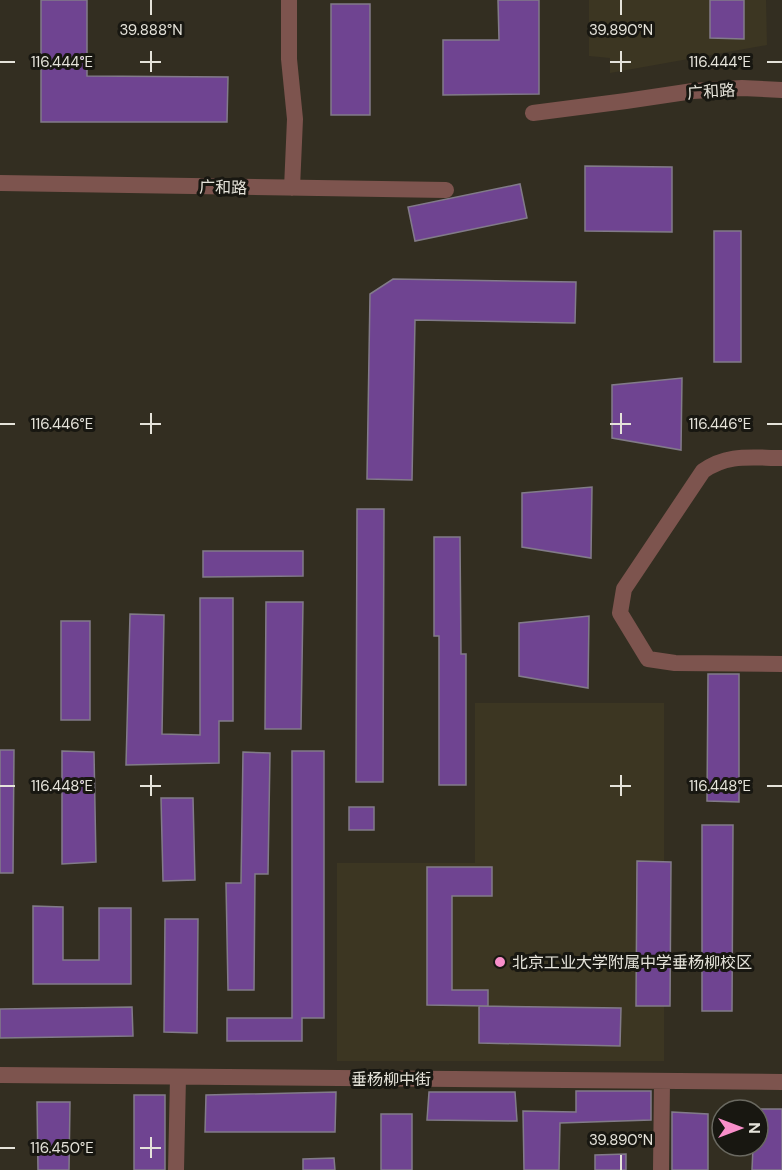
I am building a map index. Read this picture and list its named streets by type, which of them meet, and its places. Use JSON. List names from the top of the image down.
{
  "streets": {
    "street": ["广和路", "垂杨柳中街"]
  },
  "places": ["北京工业大学附属中学垂杨柳校区"],
  "north": "right",
  "coordinates": [
    "39.888°N",
    "39.890°N",
    "116.444°E",
    "116.446°E",
    "116.448°E",
    "116.450°E"
  ]
}
